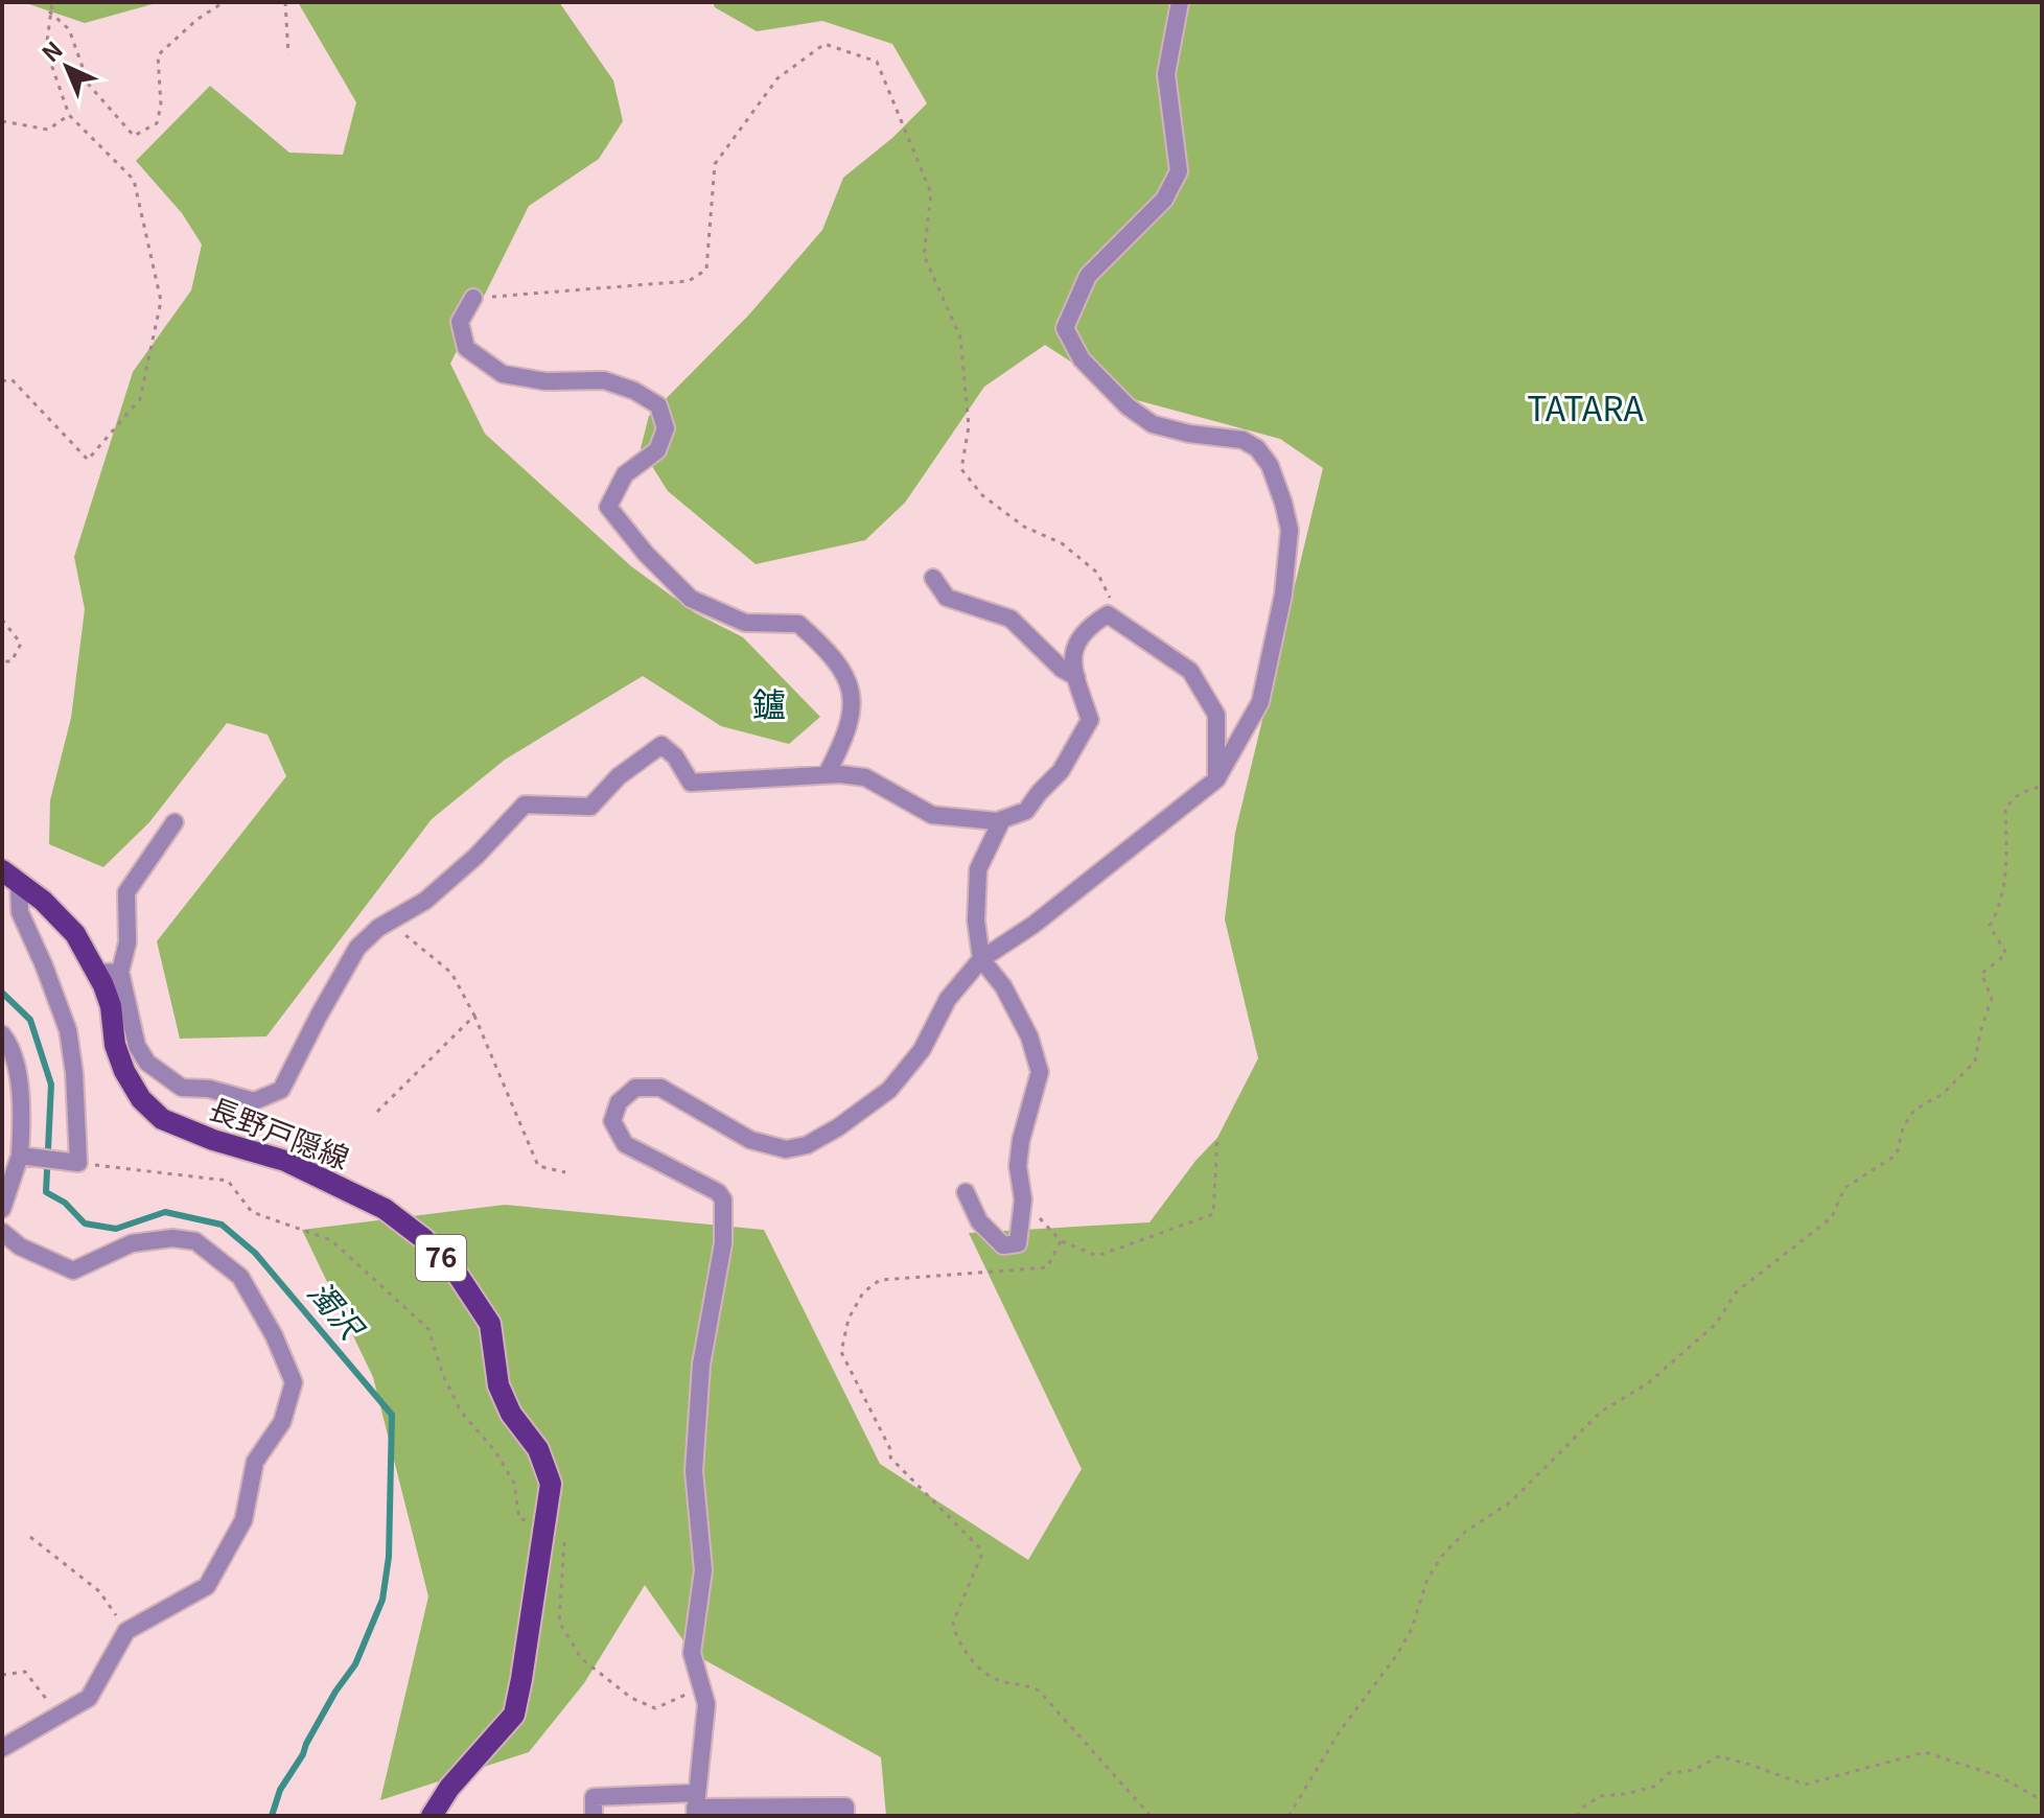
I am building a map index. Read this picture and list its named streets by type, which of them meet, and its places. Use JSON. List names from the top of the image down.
{
  "streets": {
    "main road": ["長野戸隠線", "76"]
  },
  "districts": ["TATARA", "鑪"],
  "water": ["濁沢"],
  "north": "top left"
}
